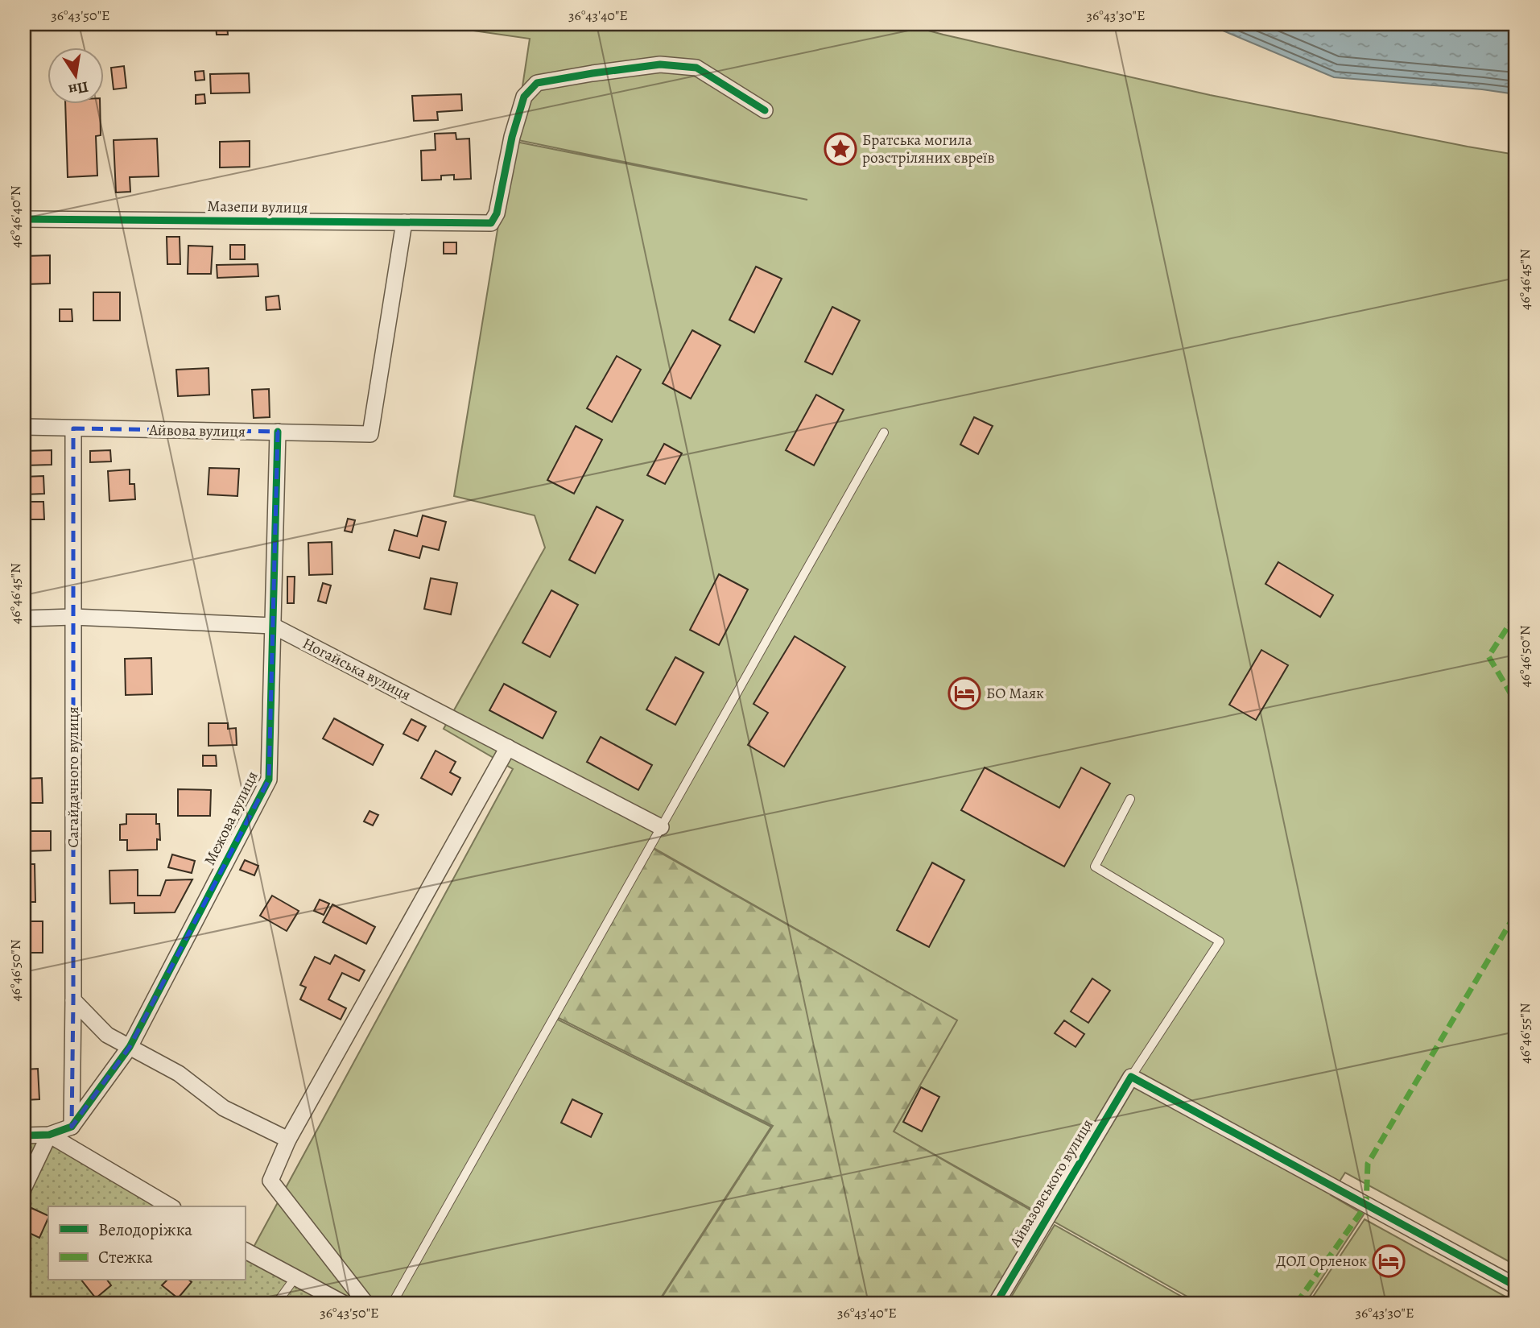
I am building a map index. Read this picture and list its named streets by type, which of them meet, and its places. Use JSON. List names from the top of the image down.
{
  "streets": {
    "street": [
      "Мазепи вулиця",
      "Айвова вулиця",
      "Ногайська вулиця",
      "Сагайдачного вулиця",
      "Межова вулиця",
      "Айвазовського вулиця"
    ]
  },
  "crossings": [
    ["Мазепи вулиця", "Айвова вулиця"],
    ["Айвова вулиця", "Сагайдачного вулиця"],
    ["Айвова вулиця", "Межова вулиця"],
    ["Ногайська вулиця", "Сагайдачного вулиця"],
    ["Ногайська вулиця", "Межова вулиця"],
    ["Сагайдачного вулиця", "Межова вулиця"]
  ],
  "places": {
    "place": ["Братська могила розстріляних євреїв"],
    "hotel": ["БО Маяк", "ДОЛ Орленок"]
  },
  "legend": ["Велодоріжка", "Стежка"],
  "north": "bottom",
  "coordinates": [
    "36°43'50\"E",
    "36°43'40\"E",
    "36°43'30\"E",
    "46°46'40\"N",
    "46°46'45\"N",
    "46°46'50\"N",
    "46°46'55\"N"
  ]
}
